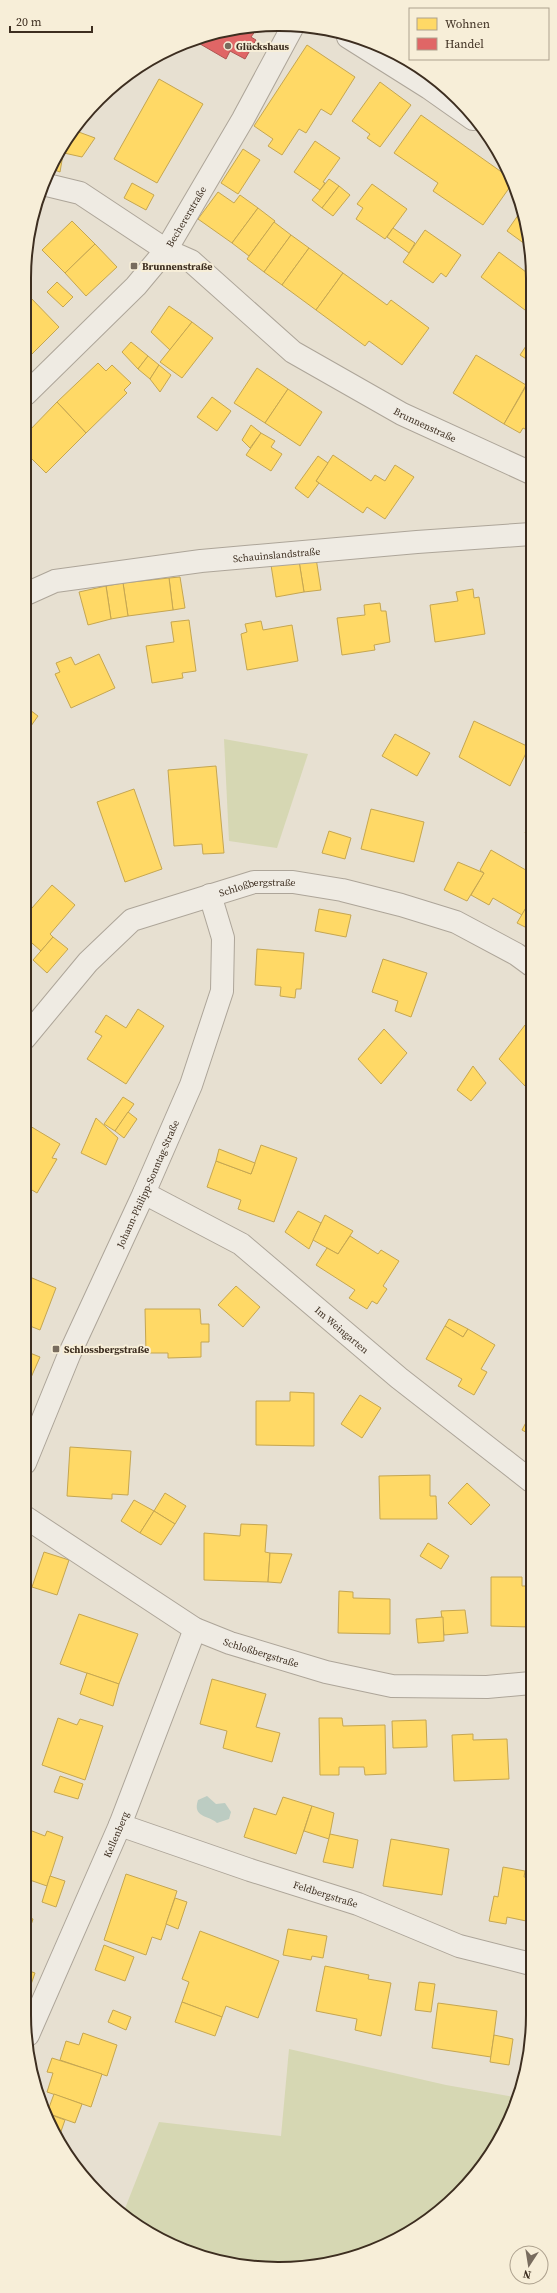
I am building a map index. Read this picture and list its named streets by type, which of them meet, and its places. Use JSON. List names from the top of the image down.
{
  "streets": {
    "street": [
      "Bechererstraße",
      "Brunnenstraße",
      "Schauinslandstraße",
      "Schloßbergstraße",
      "Johann-Philipp-Sonntag-Straße",
      "Im Weingarten",
      "Kellenberg",
      "Feldbergstraße"
    ]
  },
  "crossings": [
    ["Bechererstraße", "Brunnenstraße"],
    ["Schloßbergstraße", "Johann-Philipp-Sonntag-Straße"],
    ["Schloßbergstraße", "Kellenberg"],
    ["Johann-Philipp-Sonntag-Straße", "Im Weingarten"],
    ["Kellenberg", "Feldbergstraße"]
  ],
  "places": {
    "other": ["Glückshaus"],
    "transit": ["Brunnenstraße", "Schlossbergstraße"]
  },
  "legend": ["Wohnen", "Handel"],
  "scale_bar": "20 m",
  "north": "bottom"
}
